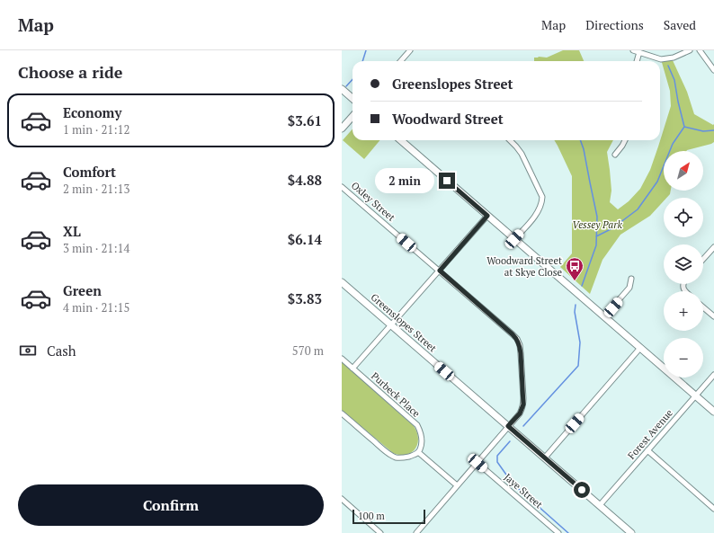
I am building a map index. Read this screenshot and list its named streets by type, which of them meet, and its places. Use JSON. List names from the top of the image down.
{
  "streets": {
    "street": [
      "Oxley Street",
      "Greenslopes Street",
      "Purbeck Place",
      "Forest Avenue",
      "Jaye Street"
    ]
  },
  "crossings": [
    ["Oxley Street", "Greenslopes Street"],
    ["Oxley Street", "Jaye Street"],
    ["Greenslopes Street", "Forest Avenue"]
  ],
  "parks": ["Vessey Park"],
  "places": {
    "bus stop": ["Woodward Street at Skye Close"]
  },
  "scale_bar": "100 m",
  "north": "top right",
  "page": {
    "header": "Map",
    "nav": ["Map", "Directions", "Saved"],
    "heading": "Choose a ride",
    "banner": ["Greenslopes Street", "Woodward Street"],
    "list": [
      {
        "name": "Economy",
        "note": "1 min · 21:12",
        "value": "$3.61"
      },
      {
        "name": "Comfort",
        "note": "2 min · 21:13",
        "value": "$4.88"
      },
      {
        "name": "XL",
        "note": "3 min · 21:14",
        "value": "$6.14"
      },
      {
        "name": "Green",
        "note": "4 min · 21:15",
        "value": "$3.83"
      }
    ],
    "map_buttons": ["+", "−"],
    "bubble": "2 min",
    "pay": ["Cash", "570 m"],
    "buttons": "Confirm",
    "scale": "100 m"
  }
}
